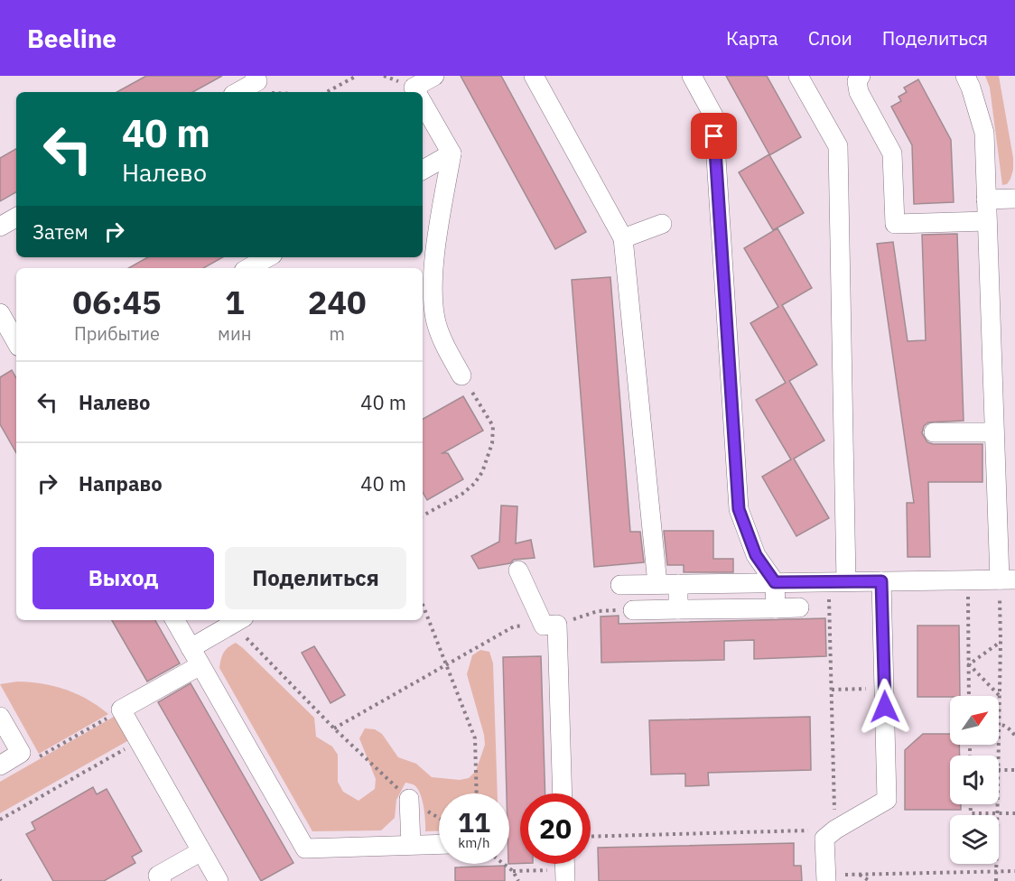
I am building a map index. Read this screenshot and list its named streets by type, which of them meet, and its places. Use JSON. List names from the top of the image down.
{
  "north": "top right",
  "page": {
    "header": "Beeline",
    "nav": ["Карта", "Слои", "Поделиться"],
    "turn": ["40 m", "Налево"],
    "then": "Затем",
    "eta": [
      "06:45",
      "Прибытие",
      "1",
      "мин",
      "240",
      "m"
    ],
    "list": [
      {
        "name": "Налево",
        "value": "40 m"
      },
      {
        "name": "Направо",
        "value": "40 m"
      }
    ],
    "buttons": ["Выход", "Поделиться"],
    "speed": "11 km/h",
    "limit": "20"
  }
}
